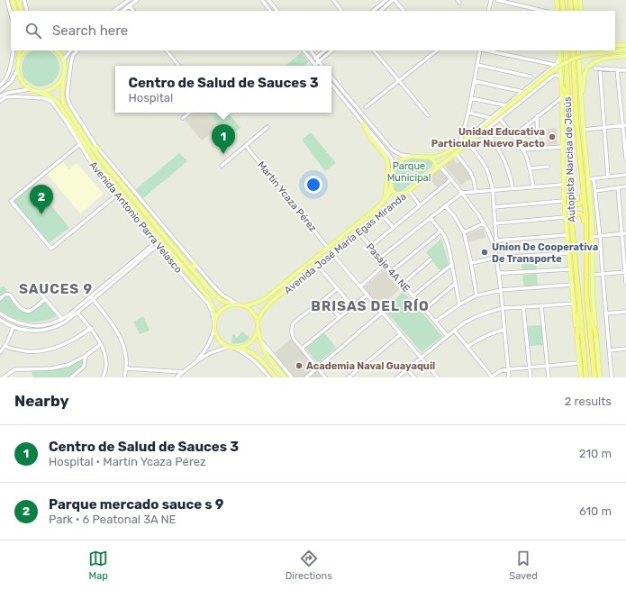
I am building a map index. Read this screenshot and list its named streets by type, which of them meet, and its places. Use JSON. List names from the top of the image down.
{
  "streets": {
    "highway": ["Autopista Narcisa de Jesús"],
    "main road": ["Avenida Antonio Parra Velasco", "Avenida José María Egas Miranda"],
    "street": ["Martín Ycaza Pérez", "Pasaje 4A NE"]
  },
  "crossings": [
    ["Martín Ycaza Pérez", "Avenida José María Egas Miranda"],
    ["Avenida Antonio Parra Velasco", "Avenida José María Egas Miranda"],
    ["Avenida José María Egas Miranda", "Pasaje 4A NE"]
  ],
  "districts": ["SAUCES 9", "BRISAS DEL RÍO"],
  "parks": ["Parque Municipal"],
  "places": ["Unidad Educativa Particular Nuevo Pacto", "Union De Cooperativa De Transporte", "Academia Naval Guayaquil"],
  "page": {
    "search": "Search here",
    "popup": ["Centro de Salud de Sauces 3", "Hospital"],
    "pins": ["1", "2"],
    "heading": ["Nearby", "2 results"],
    "list": [
      {
        "mark": "1",
        "name": "Centro de Salud de Sauces 3",
        "note": "Hospital · Martín Ycaza Pérez",
        "value": "210 m"
      },
      {
        "mark": "2",
        "name": "Parque mercado sauce s 9",
        "note": "Park · 6 Peatonal 3A NE",
        "value": "610 m"
      }
    ],
    "nav": ["Map", "Directions", "Saved"]
  }
}
